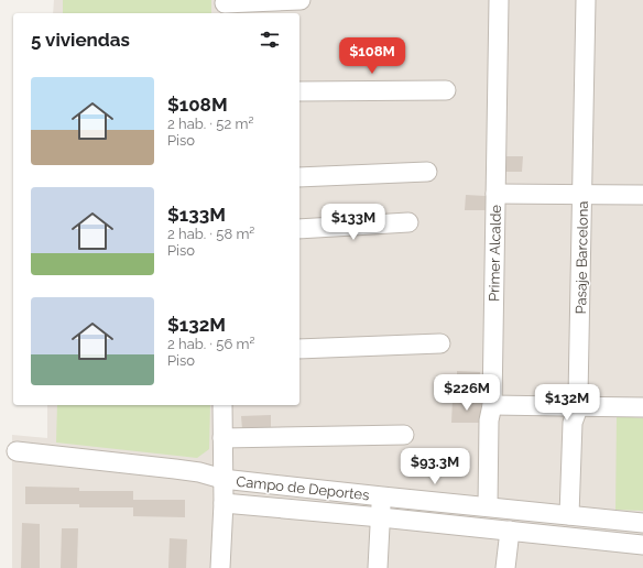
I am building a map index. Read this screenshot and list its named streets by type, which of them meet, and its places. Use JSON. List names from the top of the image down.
{
  "streets": {
    "street": ["Primer Alcalde", "Pasaje Barcelona", "Campo de Deportes"]
  },
  "crossings": [
    ["Primer Alcalde", "Campo de Deportes"],
    ["Pasaje Barcelona", "Campo de Deportes"]
  ],
  "page": {
    "heading": "5 viviendas",
    "price": [
      "$108M",
      "$133M",
      "$226M",
      "$132M",
      "$93.3M"
    ],
    "list": [
      {
        "name": "$108M",
        "note": "2 hab. · 52 m² · Piso"
      },
      {
        "name": "$133M",
        "note": "2 hab. · 58 m² · Piso"
      },
      {
        "name": "$132M",
        "note": "2 hab. · 56 m² · Piso"
      }
    ]
  }
}
